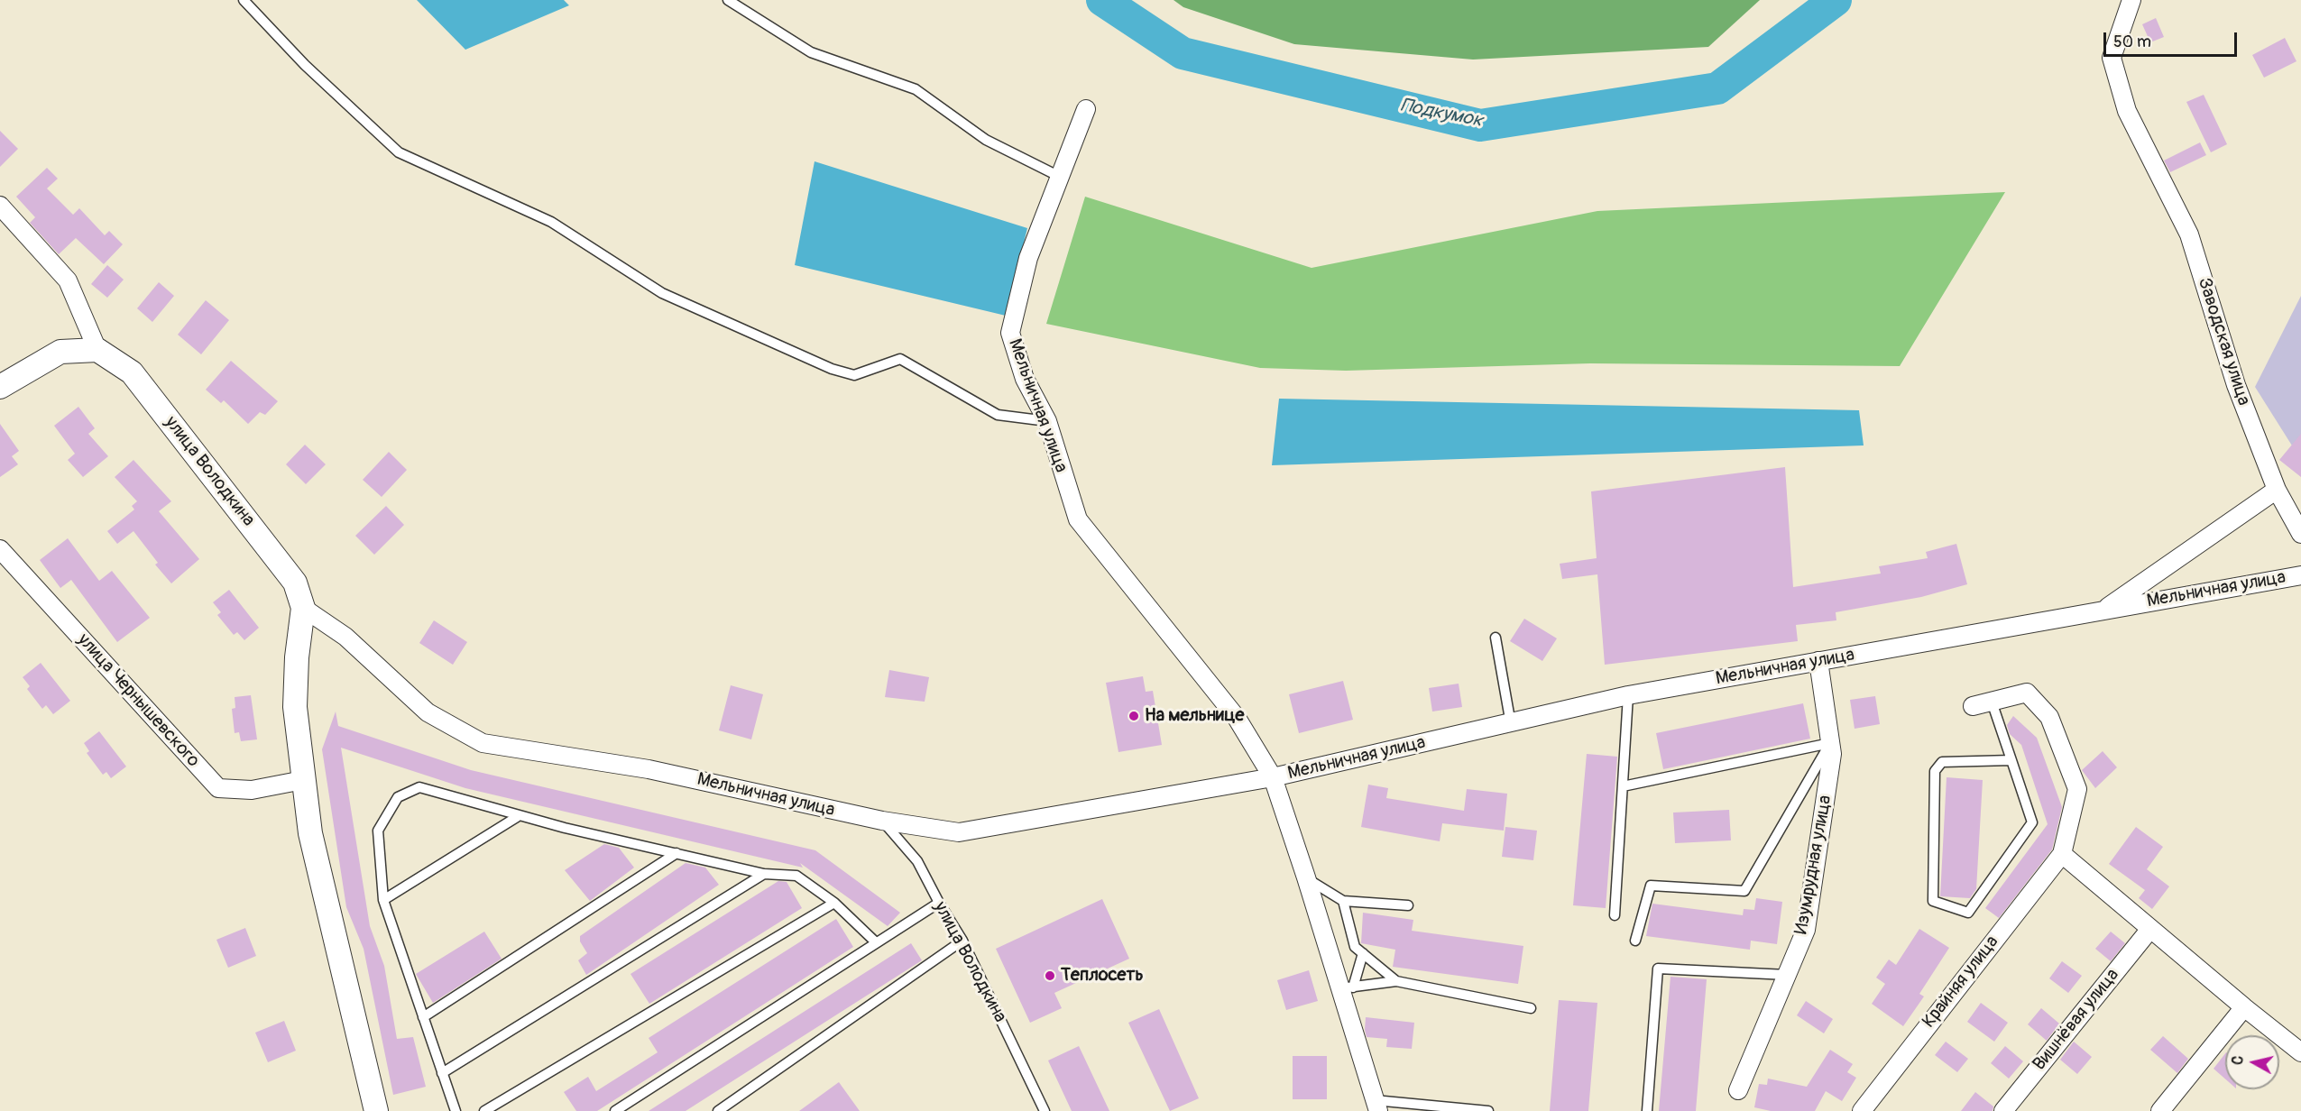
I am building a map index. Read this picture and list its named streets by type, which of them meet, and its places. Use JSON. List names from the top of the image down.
{
  "streets": {
    "street": [
      "Заводская улица",
      "Мельничная улица",
      "улица Володкина",
      "улица Чернышевского",
      "Изумрудная улица",
      "Крайняя улица",
      "Вишнёвая улица"
    ]
  },
  "crossings": [
    ["Мельничная улица", "улица Володкина"],
    ["Мельничная улица", "Изумрудная улица"]
  ],
  "water": ["Подкумок"],
  "places": ["На мельнице", "Теплосеть"],
  "scale_bar": "50 m",
  "north": "left"
}
